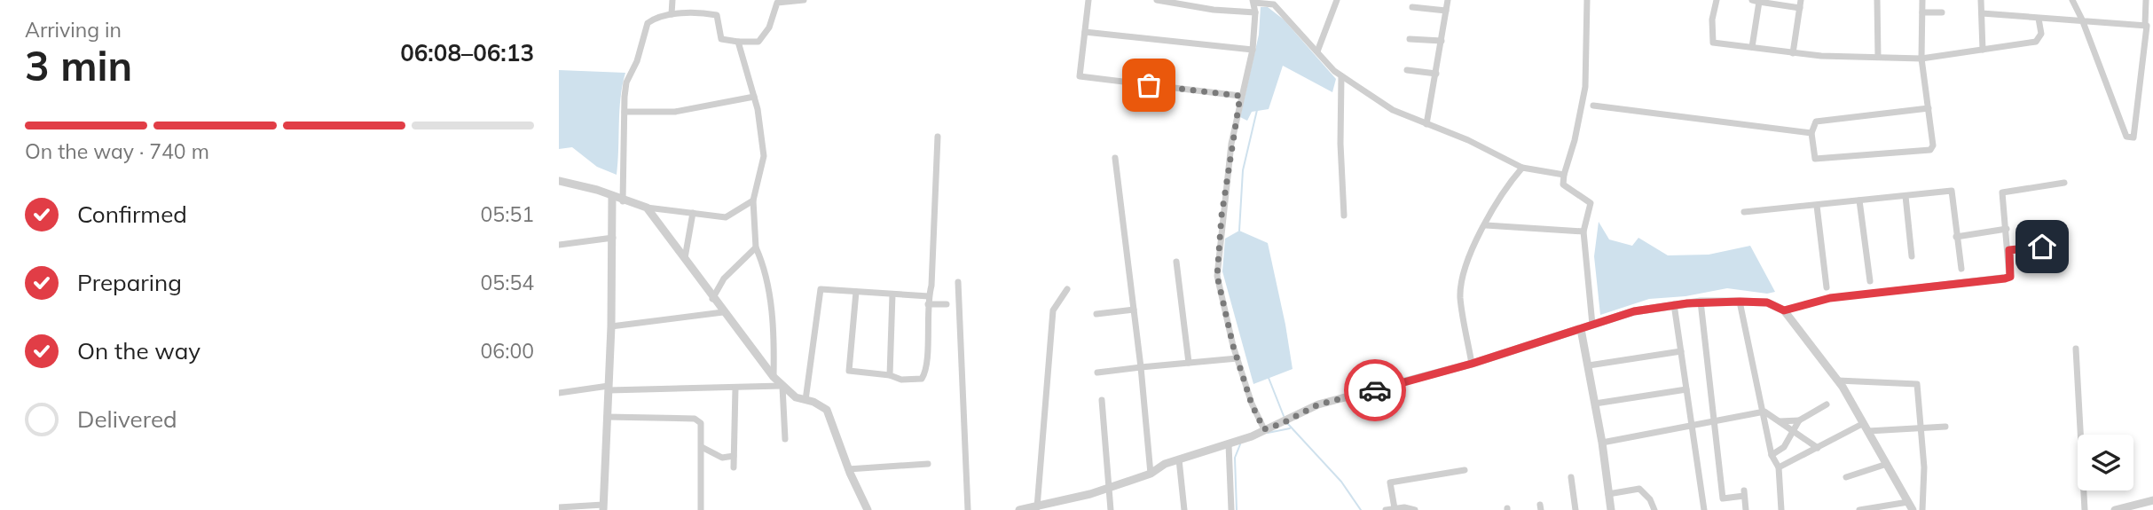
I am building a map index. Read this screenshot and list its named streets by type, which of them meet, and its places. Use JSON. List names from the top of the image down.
{
  "page": {
    "heading": ["3 min", "Arriving in", "06:08–06:13"],
    "bar": "On the way · 740 m",
    "list": [
      ["Confirmed", "05:51"],
      ["Preparing", "05:54"],
      ["On the way", "06:00"],
      "Delivered"
    ]
  }
}
